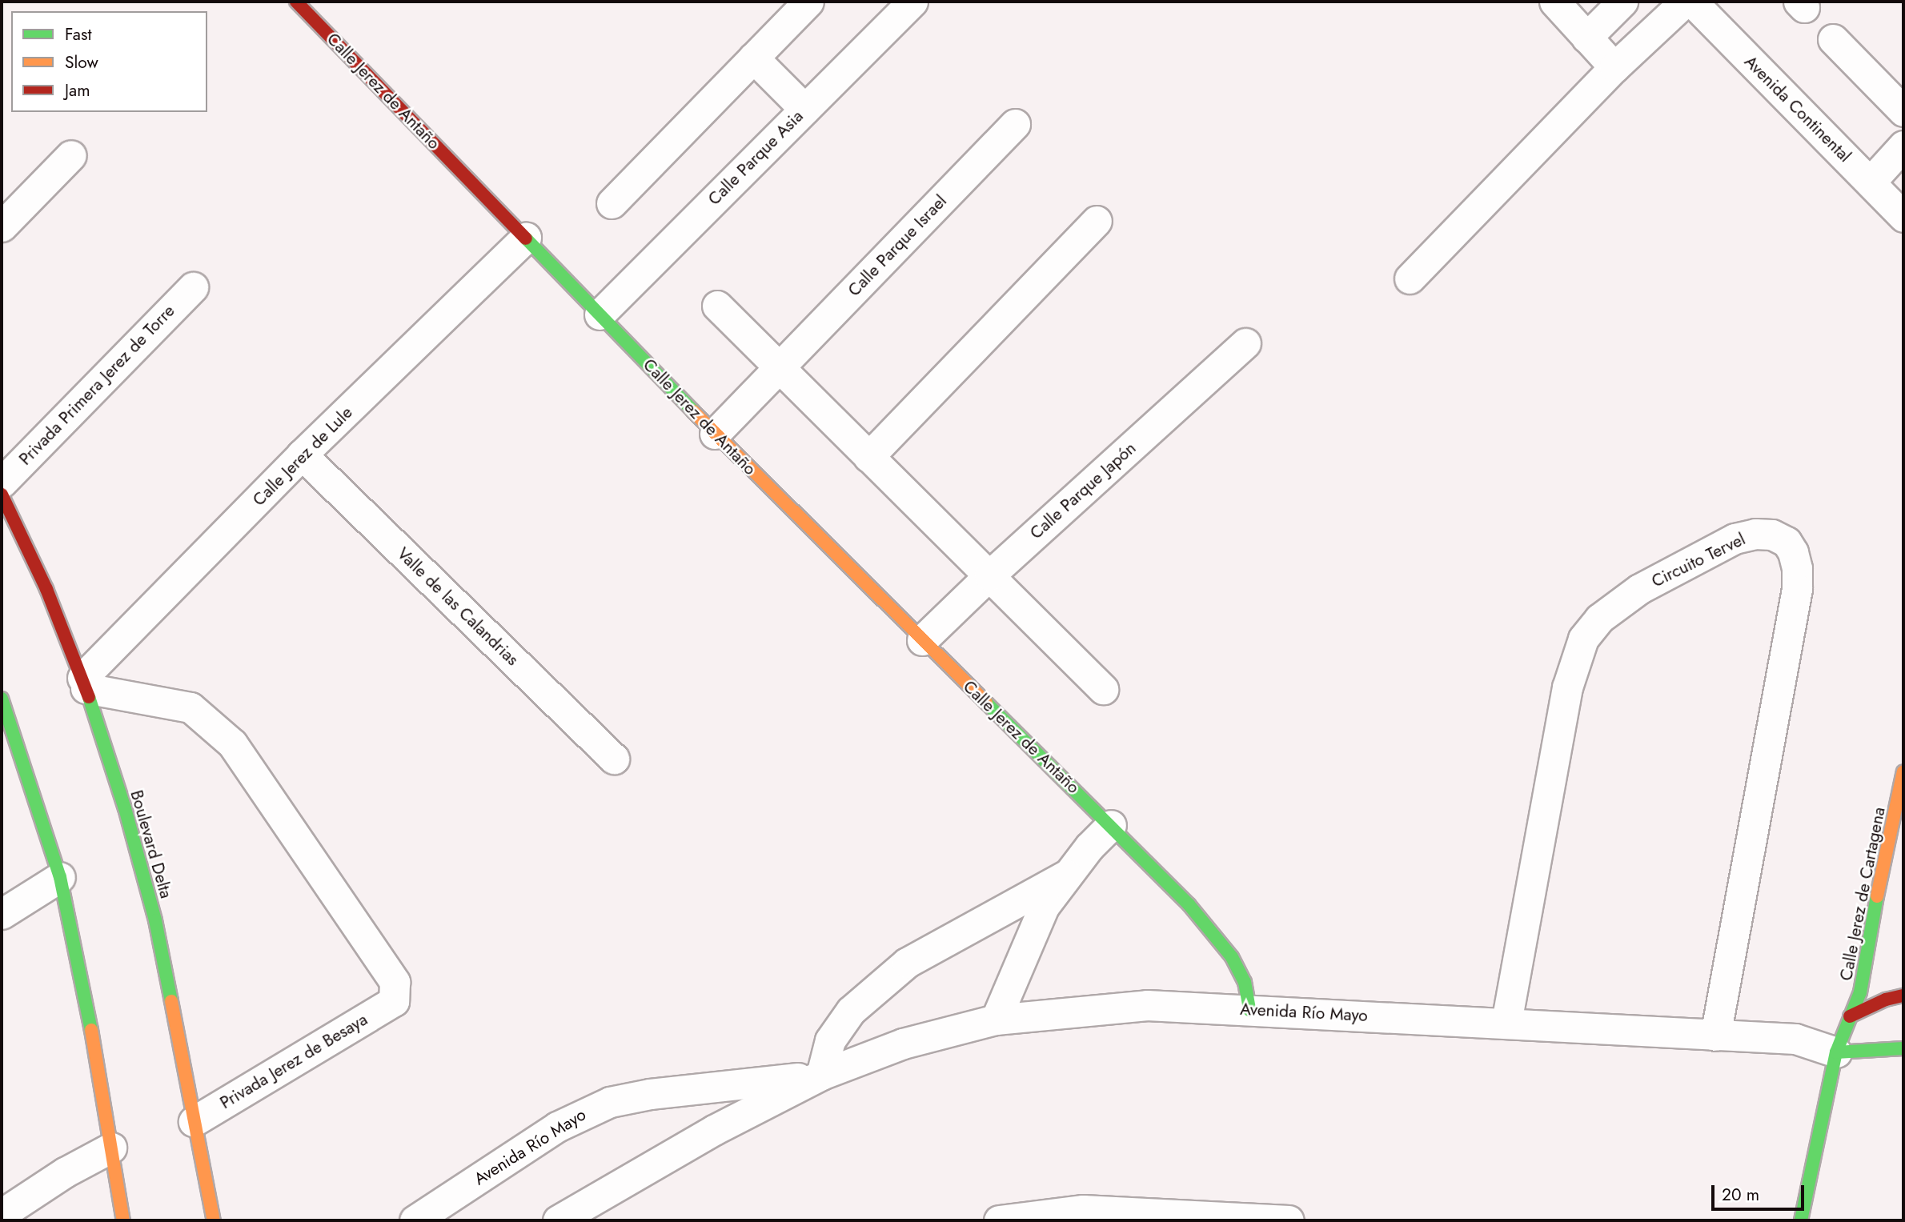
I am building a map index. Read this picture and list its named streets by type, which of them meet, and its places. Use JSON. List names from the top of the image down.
{
  "streets": {
    "street": [
      "Calle Jerez de Antaño",
      "Avenida Continental",
      "Calle Parque Asia",
      "Calle Parque Israel",
      "Privada Primera Jerez de Torre",
      "Calle Jerez de Lule",
      "Calle Parque Japón",
      "Circuito Tervel",
      "Valle de las Calandrias",
      "Boulevard Delta",
      "Calle Jerez de Cartagena",
      "Avenida Río Mayo",
      "Privada Jerez de Besaya"
    ]
  },
  "crossings": [
    ["Calle Jerez de Antaño", "Calle Parque Asia"],
    ["Calle Jerez de Antaño", "Calle Parque Israel"],
    ["Calle Jerez de Antaño", "Calle Jerez de Lule"],
    ["Calle Jerez de Antaño", "Calle Parque Japón"],
    ["Calle Jerez de Antaño", "Avenida Río Mayo"],
    ["Calle Jerez de Lule", "Valle de las Calandrias"],
    ["Calle Jerez de Lule", "Boulevard Delta"],
    ["Calle Jerez de Lule", "Privada Jerez de Besaya"],
    ["Circuito Tervel", "Avenida Río Mayo"],
    ["Boulevard Delta", "Privada Jerez de Besaya"],
    ["Calle Jerez de Cartagena", "Avenida Río Mayo"]
  ],
  "legend": ["Fast", "Slow", "Jam"],
  "scale_bar": "20 m"
}
